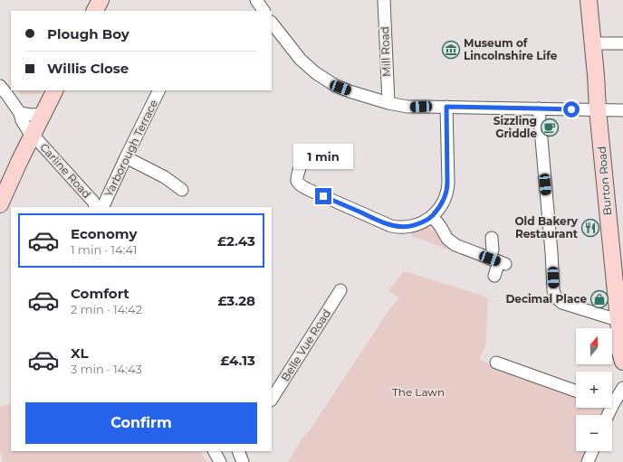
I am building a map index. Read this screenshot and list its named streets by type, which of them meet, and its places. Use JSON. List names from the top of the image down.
{
  "streets": {
    "street": [
      "Mill Road",
      "Yarborough Terrace",
      "Carline Road",
      "Burton Road",
      "Belle Vue Road"
    ]
  },
  "parks": ["The Lawn"],
  "places": {
    "museum": ["Museum of Lincolnshire Life"],
    "cafe": ["Sizzling Griddle"],
    "restaurant": ["Old Bakery Restaurant"],
    "shop": ["Decimal Place"]
  },
  "north": "top",
  "page": {
    "banner": ["Plough Boy", "Willis Close"],
    "bubble": "1 min",
    "list": [
      {
        "name": "Economy",
        "note": "1 min · 14:41",
        "value": "£2.43"
      },
      {
        "name": "Comfort",
        "note": "2 min · 14:42",
        "value": "£3.28"
      },
      {
        "name": "XL",
        "note": "3 min · 14:43",
        "value": "£4.13"
      }
    ],
    "map_buttons": ["+", "−"],
    "buttons": "Confirm"
  }
}
